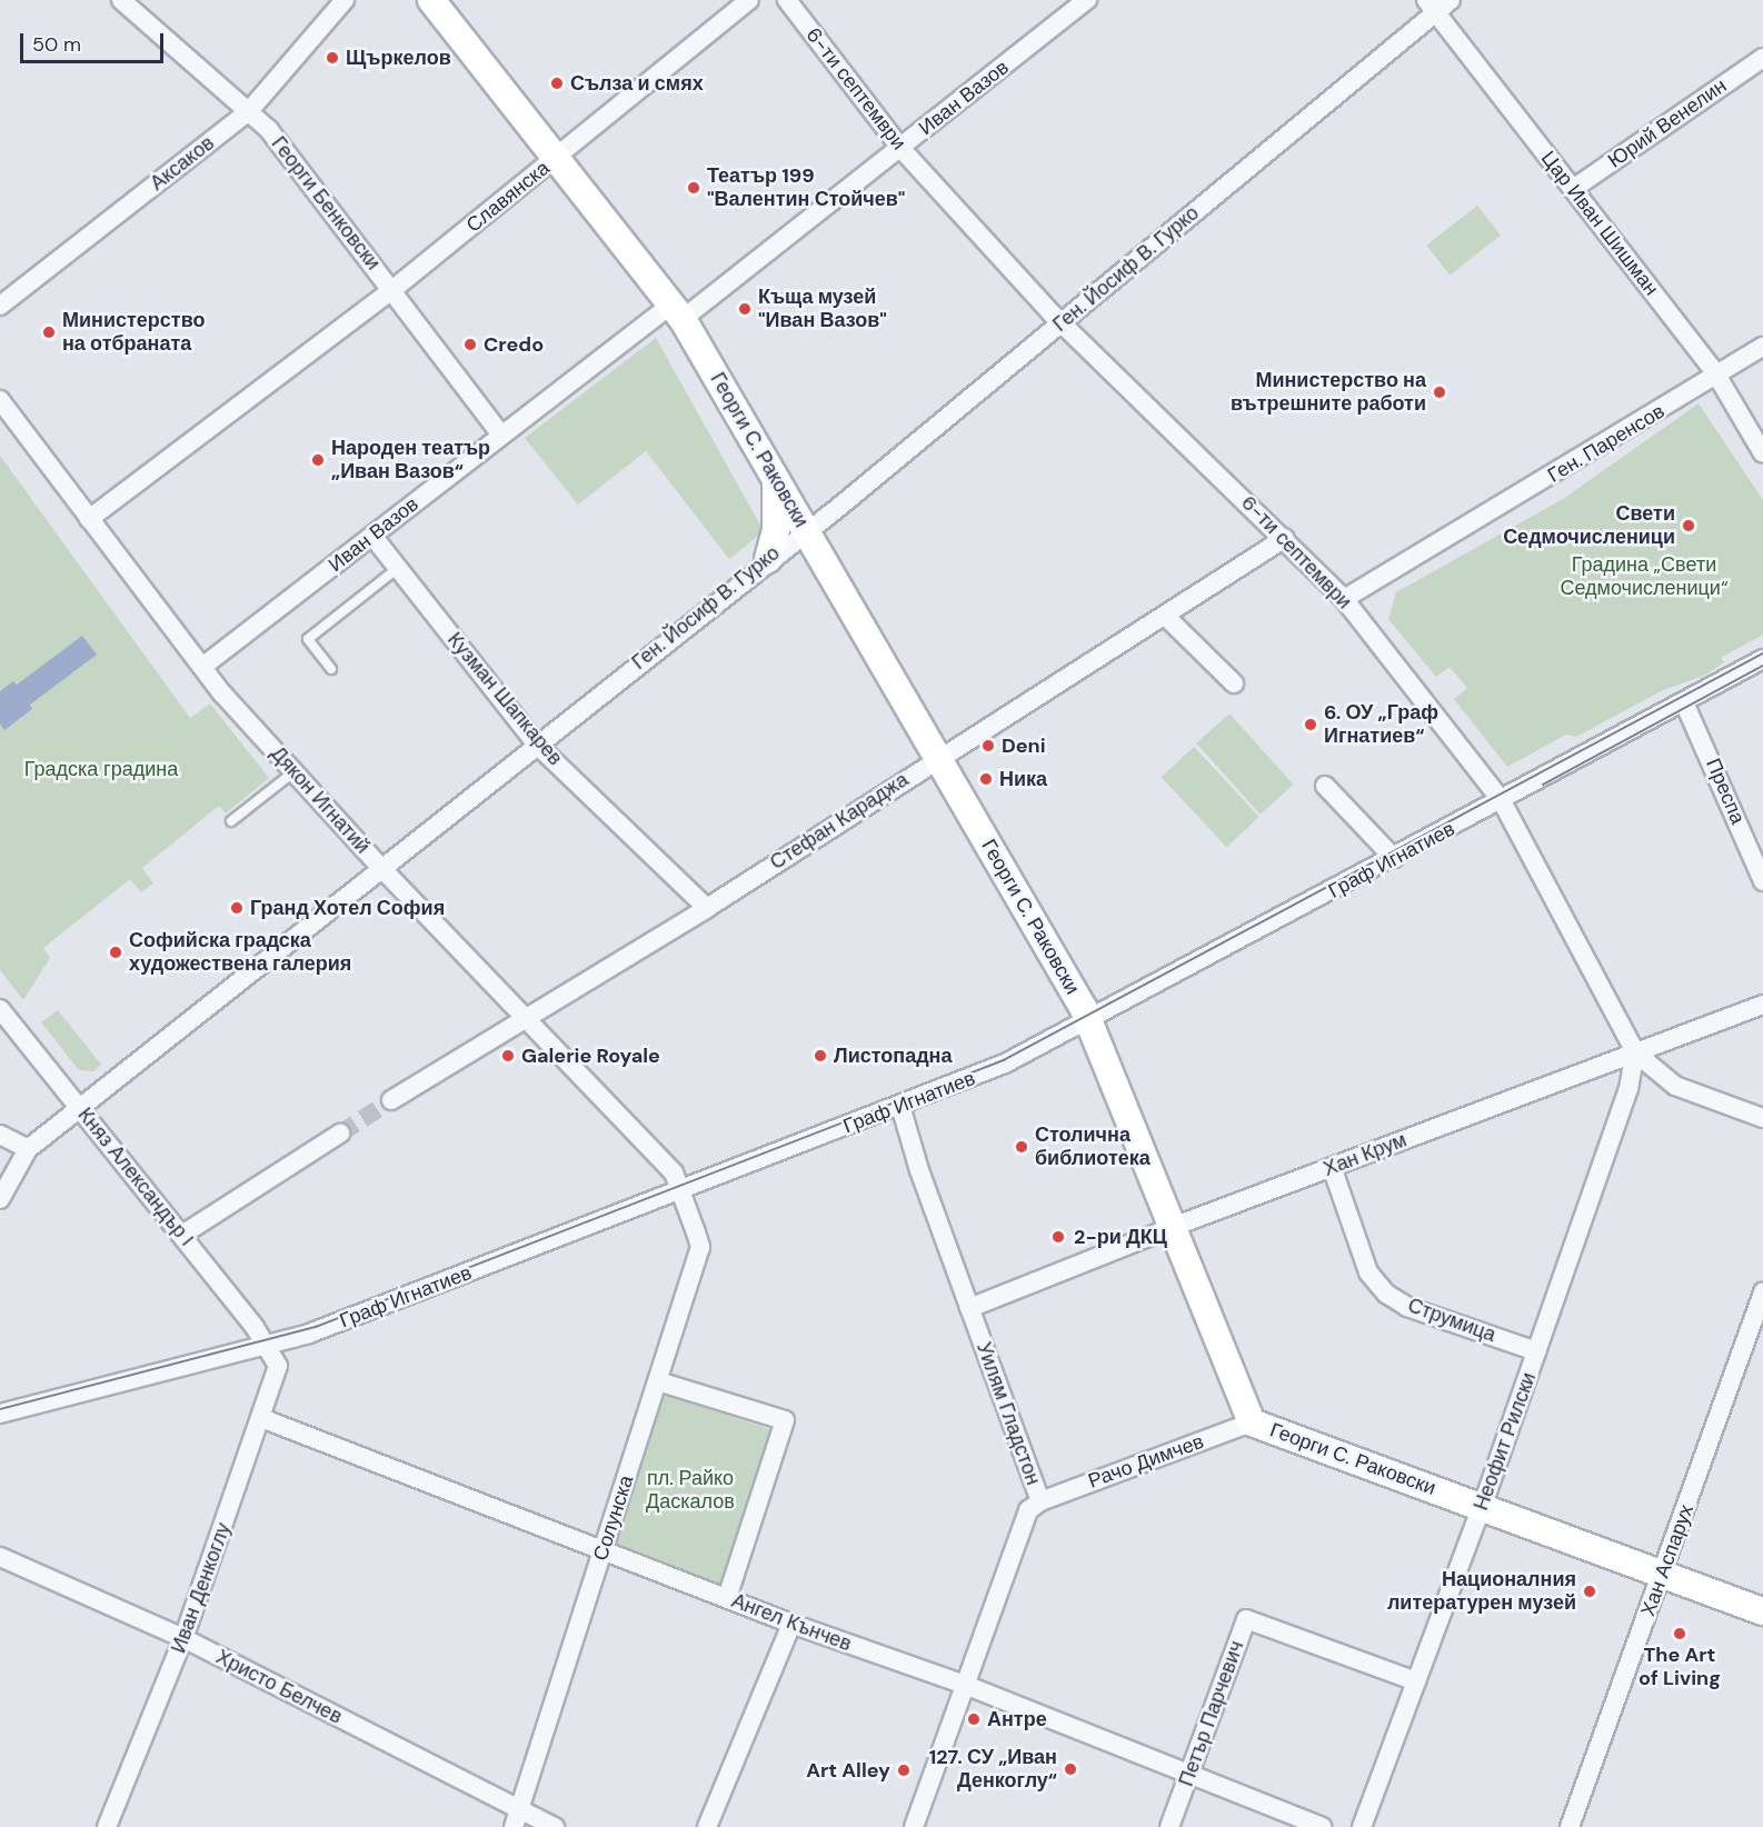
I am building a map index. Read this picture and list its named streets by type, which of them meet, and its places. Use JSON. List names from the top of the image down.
{
  "streets": {
    "street": [
      "6-ти септември",
      "Иван Вазов",
      "Юрий Венелин",
      "Аксаков",
      "Славянска",
      "Георги Бенковски",
      "Цар Иван Шишман",
      "Ген. Йосиф В. Гурко",
      "Ген. Паренсов",
      "Георги С. Раковски",
      "Кузман Шапкарев",
      "Преспа",
      "Дякон Игнатий",
      "Стефан Караджа",
      "Граф Игнатиев",
      "Хан Крум",
      "Княз Александър I",
      "Струмица",
      "Уилям Гладстон",
      "Неофит Рилски",
      "Рачо Димчев",
      "Солунска",
      "Хан Аспарух",
      "Иван Денкоглу",
      "Ангел Кънчев",
      "Христо Белчев",
      "Петър Парчевич"
    ]
  },
  "crossings": [
    ["6-ти септември", "Иван Вазов"],
    ["6-ти септември", "Ген. Йосиф В. Гурко"],
    ["6-ти септември", "Ген. Паренсов"],
    ["6-ти септември", "Стефан Караджа"],
    ["6-ти септември", "Граф Игнатиев"],
    ["6-ти септември", "Хан Крум"],
    ["6-ти септември", "Неофит Рилски"],
    ["Иван Вазов", "Георги Бенковски"],
    ["Иван Вазов", "Георги С. Раковски"],
    ["Иван Вазов", "Кузман Шапкарев"],
    ["Иван Вазов", "Дякон Игнатий"],
    ["Юрий Венелин", "Цар Иван Шишман"],
    ["Аксаков", "Георги Бенковски"],
    ["Славянска", "Георги Бенковски"],
    ["Славянска", "Георги С. Раковски"],
    ["Славянска", "Дякон Игнатий"],
    ["Цар Иван Шишман", "Ген. Йосиф В. Гурко"],
    ["Цар Иван Шишман", "Ген. Паренсов"],
    ["Ген. Йосиф В. Гурко", "Георги С. Раковски"],
    ["Ген. Йосиф В. Гурко", "Кузман Шапкарев"],
    ["Ген. Йосиф В. Гурко", "Дякон Игнатий"],
    ["Ген. Йосиф В. Гурко", "Княз Александър I"],
    ["Георги С. Раковски", "Стефан Караджа"],
    ["Георги С. Раковски", "Граф Игнатиев"],
    ["Георги С. Раковски", "Хан Крум"],
    ["Георги С. Раковски", "Неофит Рилски"],
    ["Георги С. Раковски", "Рачо Димчев"],
    ["Георги С. Раковски", "Хан Аспарух"],
    ["Кузман Шапкарев", "Стефан Караджа"],
    ["Преспа", "Граф Игнатиев"],
    ["Дякон Игнатий", "Стефан Караджа"],
    ["Дякон Игнатий", "Солунска"],
    ["Граф Игнатиев", "Княз Александър I"],
    ["Граф Игнатиев", "Уилям Гладстон"],
    ["Граф Игнатиев", "Солунска"],
    ["Граф Игнатиев", "Иван Денкоглу"],
    ["Хан Крум", "Струмица"],
    ["Хан Крум", "Уилям Гладстон"],
    ["Хан Крум", "Неофит Рилски"],
    ["Княз Александър I", "Иван Денкоглу"],
    ["Струмица", "Неофит Рилски"],
    ["Уилям Гладстон", "Рачо Димчев"],
    ["Уилям Гладстон", "Ангел Кънчев"],
    ["Неофит Рилски", "Петър Парчевич"],
    ["Солунска", "Ангел Кънчев"],
    ["Солунска", "Христо Белчев"],
    ["Иван Денкоглу", "Ангел Кънчев"],
    ["Иван Денкоглу", "Христо Белчев"],
    ["Ангел Кънчев", "Петър Парчевич"]
  ],
  "parks": ["Градина „Свети Седмочисленици“", "Градска градина", "пл. Райко Даскалов"],
  "places": [
    "Щъркелов",
    "Сълза и смях",
    "Театър 199 \"Валентин Стойчев\"",
    "Къща музей \"Иван Вазов\"",
    "Министерство на отбраната",
    "Credo",
    "Министерство на вътрешните работи",
    "Народен театър „Иван Вазов“",
    "Свети Седмочисленици",
    "6. ОУ „Граф Игнатиев“",
    "Deni",
    "Ника",
    "Гранд Хотел София",
    "Софийска градска художествена галерия",
    "Galerie Royale",
    "Листопадна",
    "Столична библиотека",
    "2-ри ДКЦ",
    "Националния литературен музей",
    "The Art of Living",
    "Антре",
    "127. СУ „Иван Денкоглу“",
    "Art Alley"
  ],
  "scale_bar": "50 m"
}
